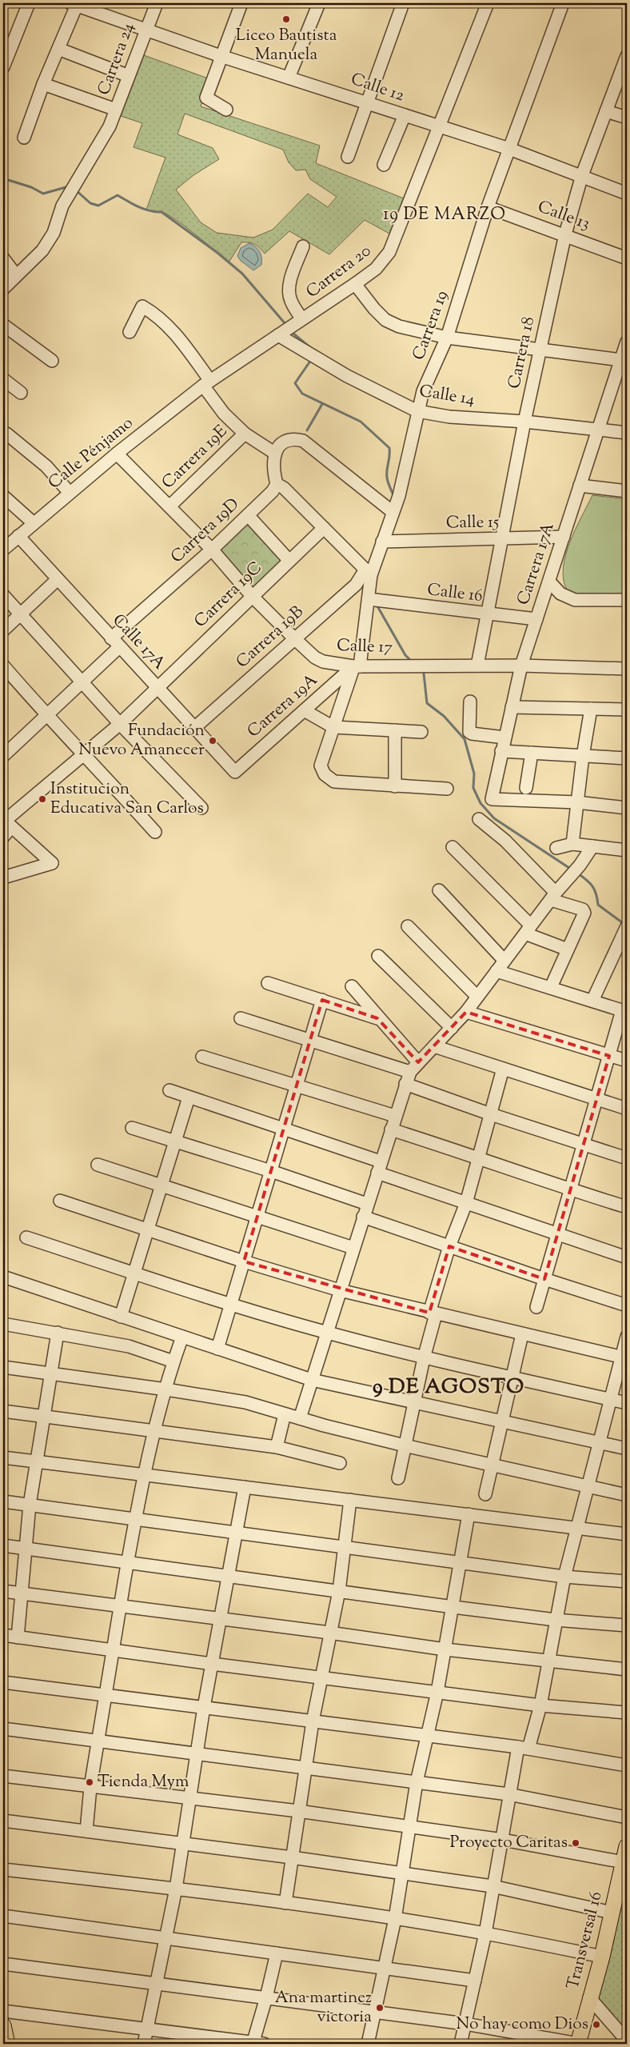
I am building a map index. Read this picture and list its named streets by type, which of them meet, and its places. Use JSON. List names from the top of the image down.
{
  "streets": {
    "main road": ["Transversal 16"],
    "street": [
      "Carrera 24",
      "Calle 12",
      "Calle 13",
      "Carrera 20",
      "Carrera 19",
      "Carrera 18",
      "Calle 14",
      "Calle Pénjamo",
      "Carrera 19E",
      "Calle 15",
      "Carrera 19D",
      "Carrera 17A",
      "Calle 16",
      "Carrera 19C",
      "Carrera 19B",
      "Calle 17A",
      "Calle 17",
      "Carrera 19A"
    ]
  },
  "crossings": [
    ["Carrera 24", "Calle 12"],
    ["Calle 12", "Carrera 20"],
    ["Calle 12", "Carrera 19"],
    ["Calle 12", "Carrera 18"],
    ["Calle 13", "Carrera 19"],
    ["Calle 13", "Carrera 18"],
    ["Carrera 20", "Calle 14"],
    ["Carrera 20", "Calle Pénjamo"],
    ["Carrera 19", "Calle 14"],
    ["Carrera 19", "Calle 15"],
    ["Carrera 19", "Calle 16"],
    ["Carrera 19", "Carrera 19B"],
    ["Carrera 19", "Calle 17"],
    ["Carrera 19", "Carrera 19A"],
    ["Carrera 18", "Calle 14"],
    ["Carrera 18", "Calle 15"],
    ["Carrera 18", "Calle 16"],
    ["Carrera 18", "Calle 17"],
    ["Calle 14", "Carrera 17A"],
    ["Calle Pénjamo", "Calle 17A"],
    ["Calle Pénjamo", "Calle 17"],
    ["Carrera 19E", "Calle 17"],
    ["Calle 15", "Carrera 17A"],
    ["Carrera 19D", "Calle 17A"],
    ["Carrera 19D", "Calle 17"],
    ["Carrera 17A", "Calle 16"],
    ["Carrera 17A", "Calle 17"],
    ["Carrera 19C", "Calle 17A"],
    ["Carrera 19C", "Calle 17"],
    ["Carrera 19B", "Calle 17A"],
    ["Carrera 19B", "Calle 17"],
    ["Calle 17A", "Carrera 19A"],
    ["Calle 17", "Carrera 19A"]
  ],
  "districts": ["19 DE MARZO", "9 DE AGOSTO"],
  "places": [
    "Liceo Bautista Manuela",
    "Fundación Nuevo Amanecer",
    "Institucion Educativa San Carlos",
    "Tienda Mym",
    "Proyecto Caritas",
    "Ana martinez victoria",
    "No hay como Dios"
  ]
}
